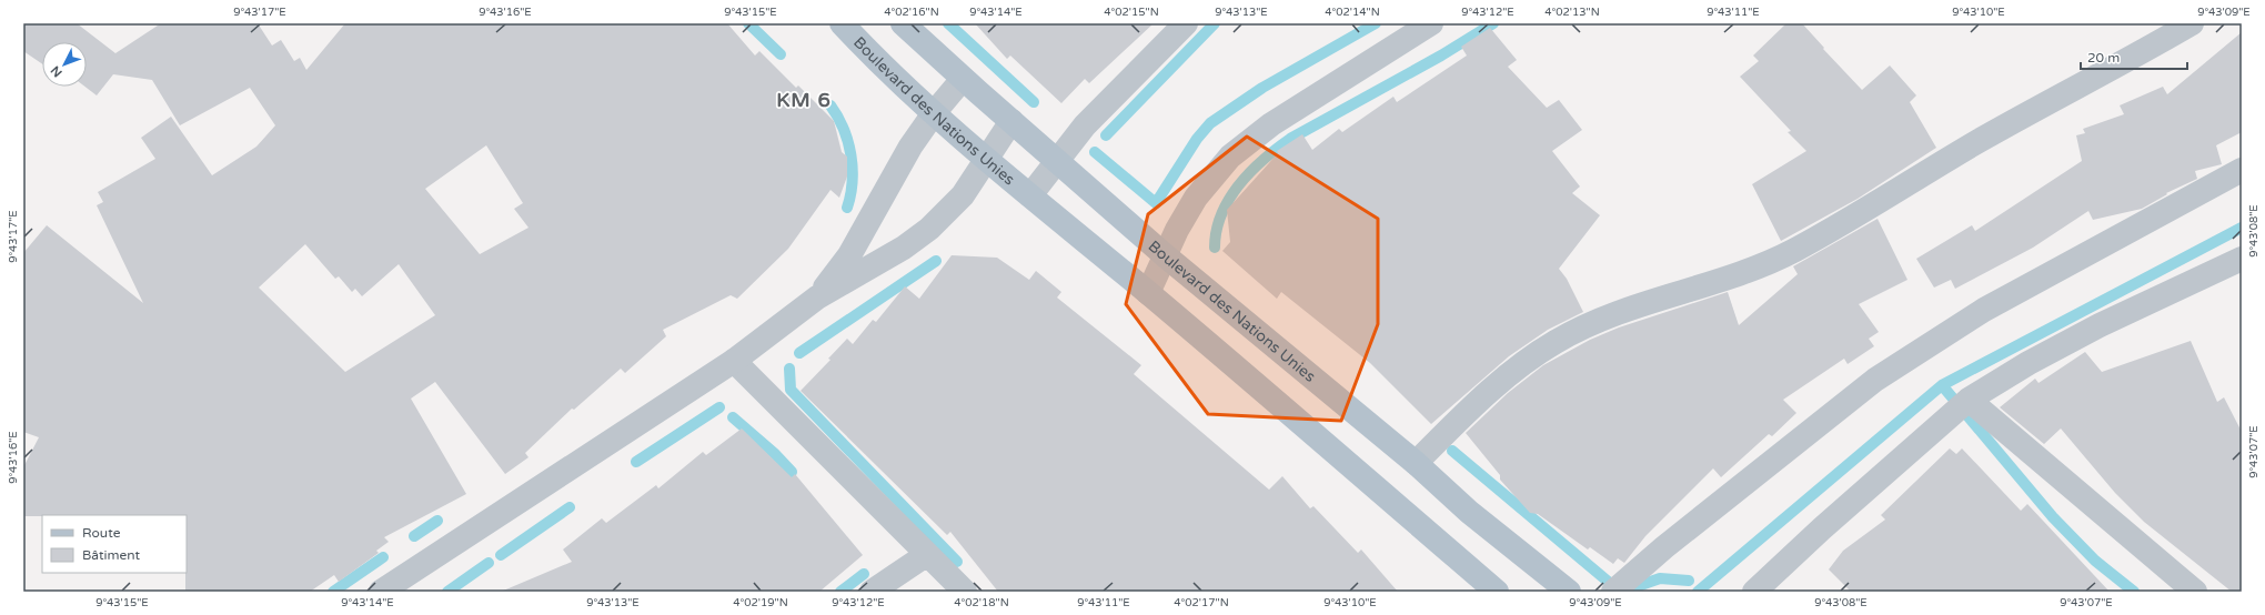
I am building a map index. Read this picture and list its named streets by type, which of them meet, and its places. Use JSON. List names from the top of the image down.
{
  "streets": {
    "main road": ["Boulevard des Nations Unies"]
  },
  "districts": ["KM 6"],
  "legend": ["Route", "Bâtiment"],
  "scale_bar": "20 m",
  "north": "bottom left",
  "coordinates": [
    "9°43'17\"E",
    "9°43'16\"E",
    "9°43'15\"E",
    "4°02'16\"N",
    "9°43'14\"E",
    "4°02'15\"N",
    "9°43'13\"E",
    "4°02'14\"N",
    "9°43'12\"E",
    "4°02'13\"N",
    "9°43'11\"E",
    "9°43'10\"E",
    "9°43'09\"E",
    "9°43'08\"E",
    "9°43'07\"E",
    "4°02'19\"N",
    "4°02'18\"N",
    "4°02'17\"N"
  ]
}
